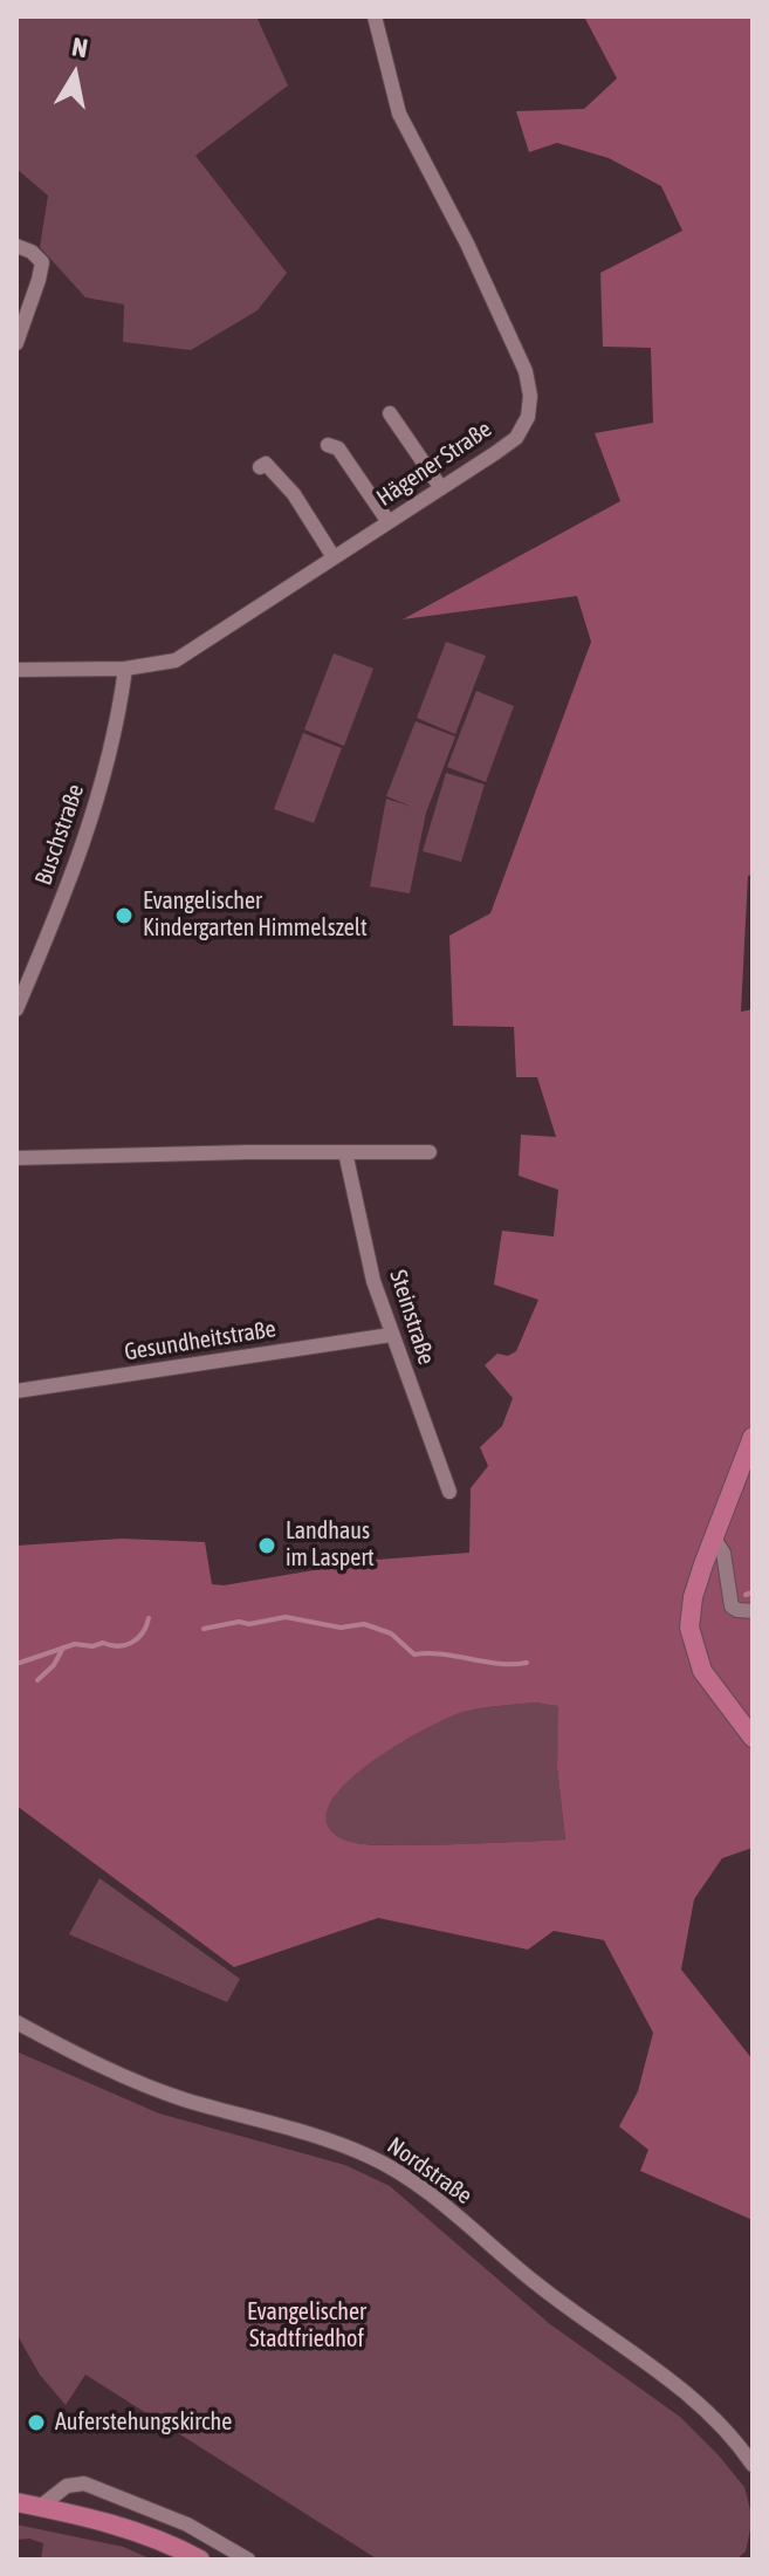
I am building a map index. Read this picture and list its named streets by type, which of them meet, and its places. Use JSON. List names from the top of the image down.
{
  "streets": {
    "street": [
      "Hägener Straße",
      "Buschstraße",
      "Steinstraße",
      "Gesundheitstraße",
      "Nordstraße"
    ]
  },
  "crossings": [
    ["Hägener Straße", "Buschstraße"],
    ["Steinstraße", "Gesundheitstraße"]
  ],
  "parks": ["Evangelischer Stadtfriedhof"],
  "places": ["Evangelischer Kindergarten Himmelszelt", "Landhaus im Laspert", "Auferstehungskirche"],
  "north": "top"
}
